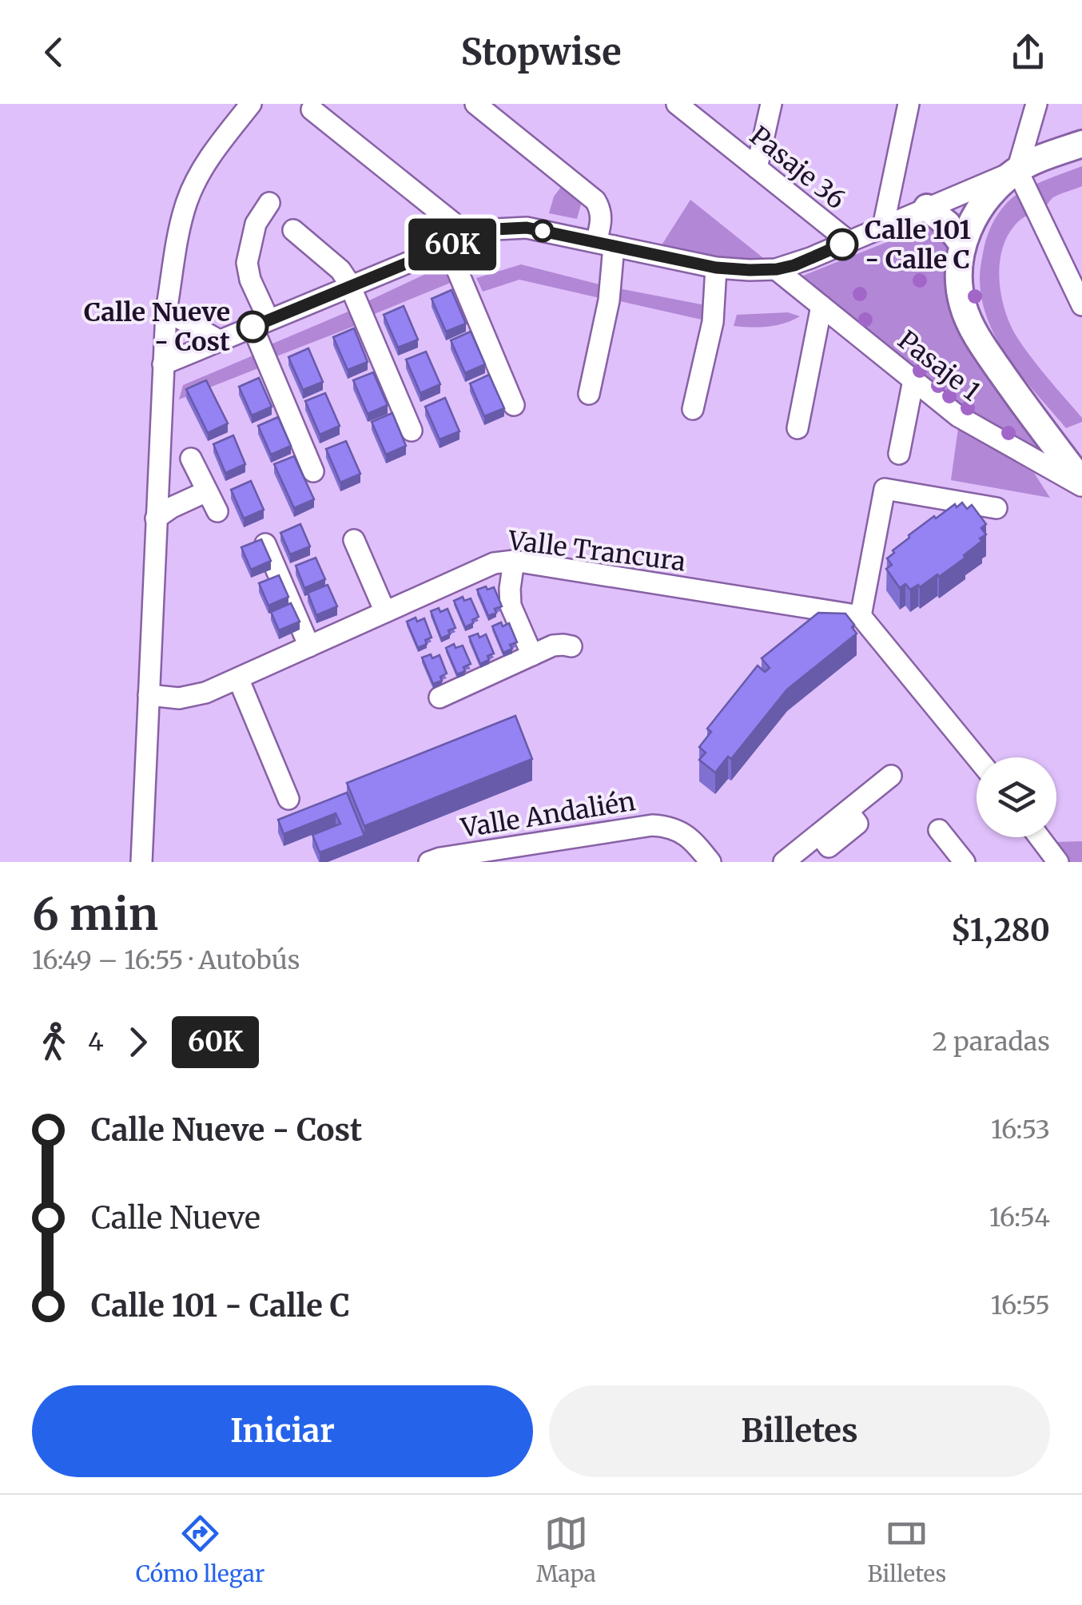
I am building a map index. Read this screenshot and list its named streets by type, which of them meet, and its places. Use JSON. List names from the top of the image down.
{
  "streets": {
    "street": [
      "Pasaje 36",
      "Pasaje 1",
      "Valle Trancura",
      "Valle Andalién"
    ]
  },
  "places": ["Calle 101 - Calle C", "Calle Nueve - Cost"],
  "lines": ["bus line 60K"],
  "page": {
    "header": "Stopwise",
    "on_map": "60K",
    "heading": ["6 min", "16:49 – 16:55 · Autobús", "$1,280"],
    "legs": ["4", "60K", "2 paradas"],
    "list": [
      {
        "name": "Calle Nueve - Cost",
        "value": "16:53"
      },
      {
        "name": "Calle Nueve",
        "value": "16:54"
      },
      {
        "name": "Calle 101 - Calle C",
        "value": "16:55"
      }
    ],
    "buttons": ["Iniciar", "Billetes"],
    "tabs": ["Cómo llegar", "Mapa", "Billetes"]
  }
}
